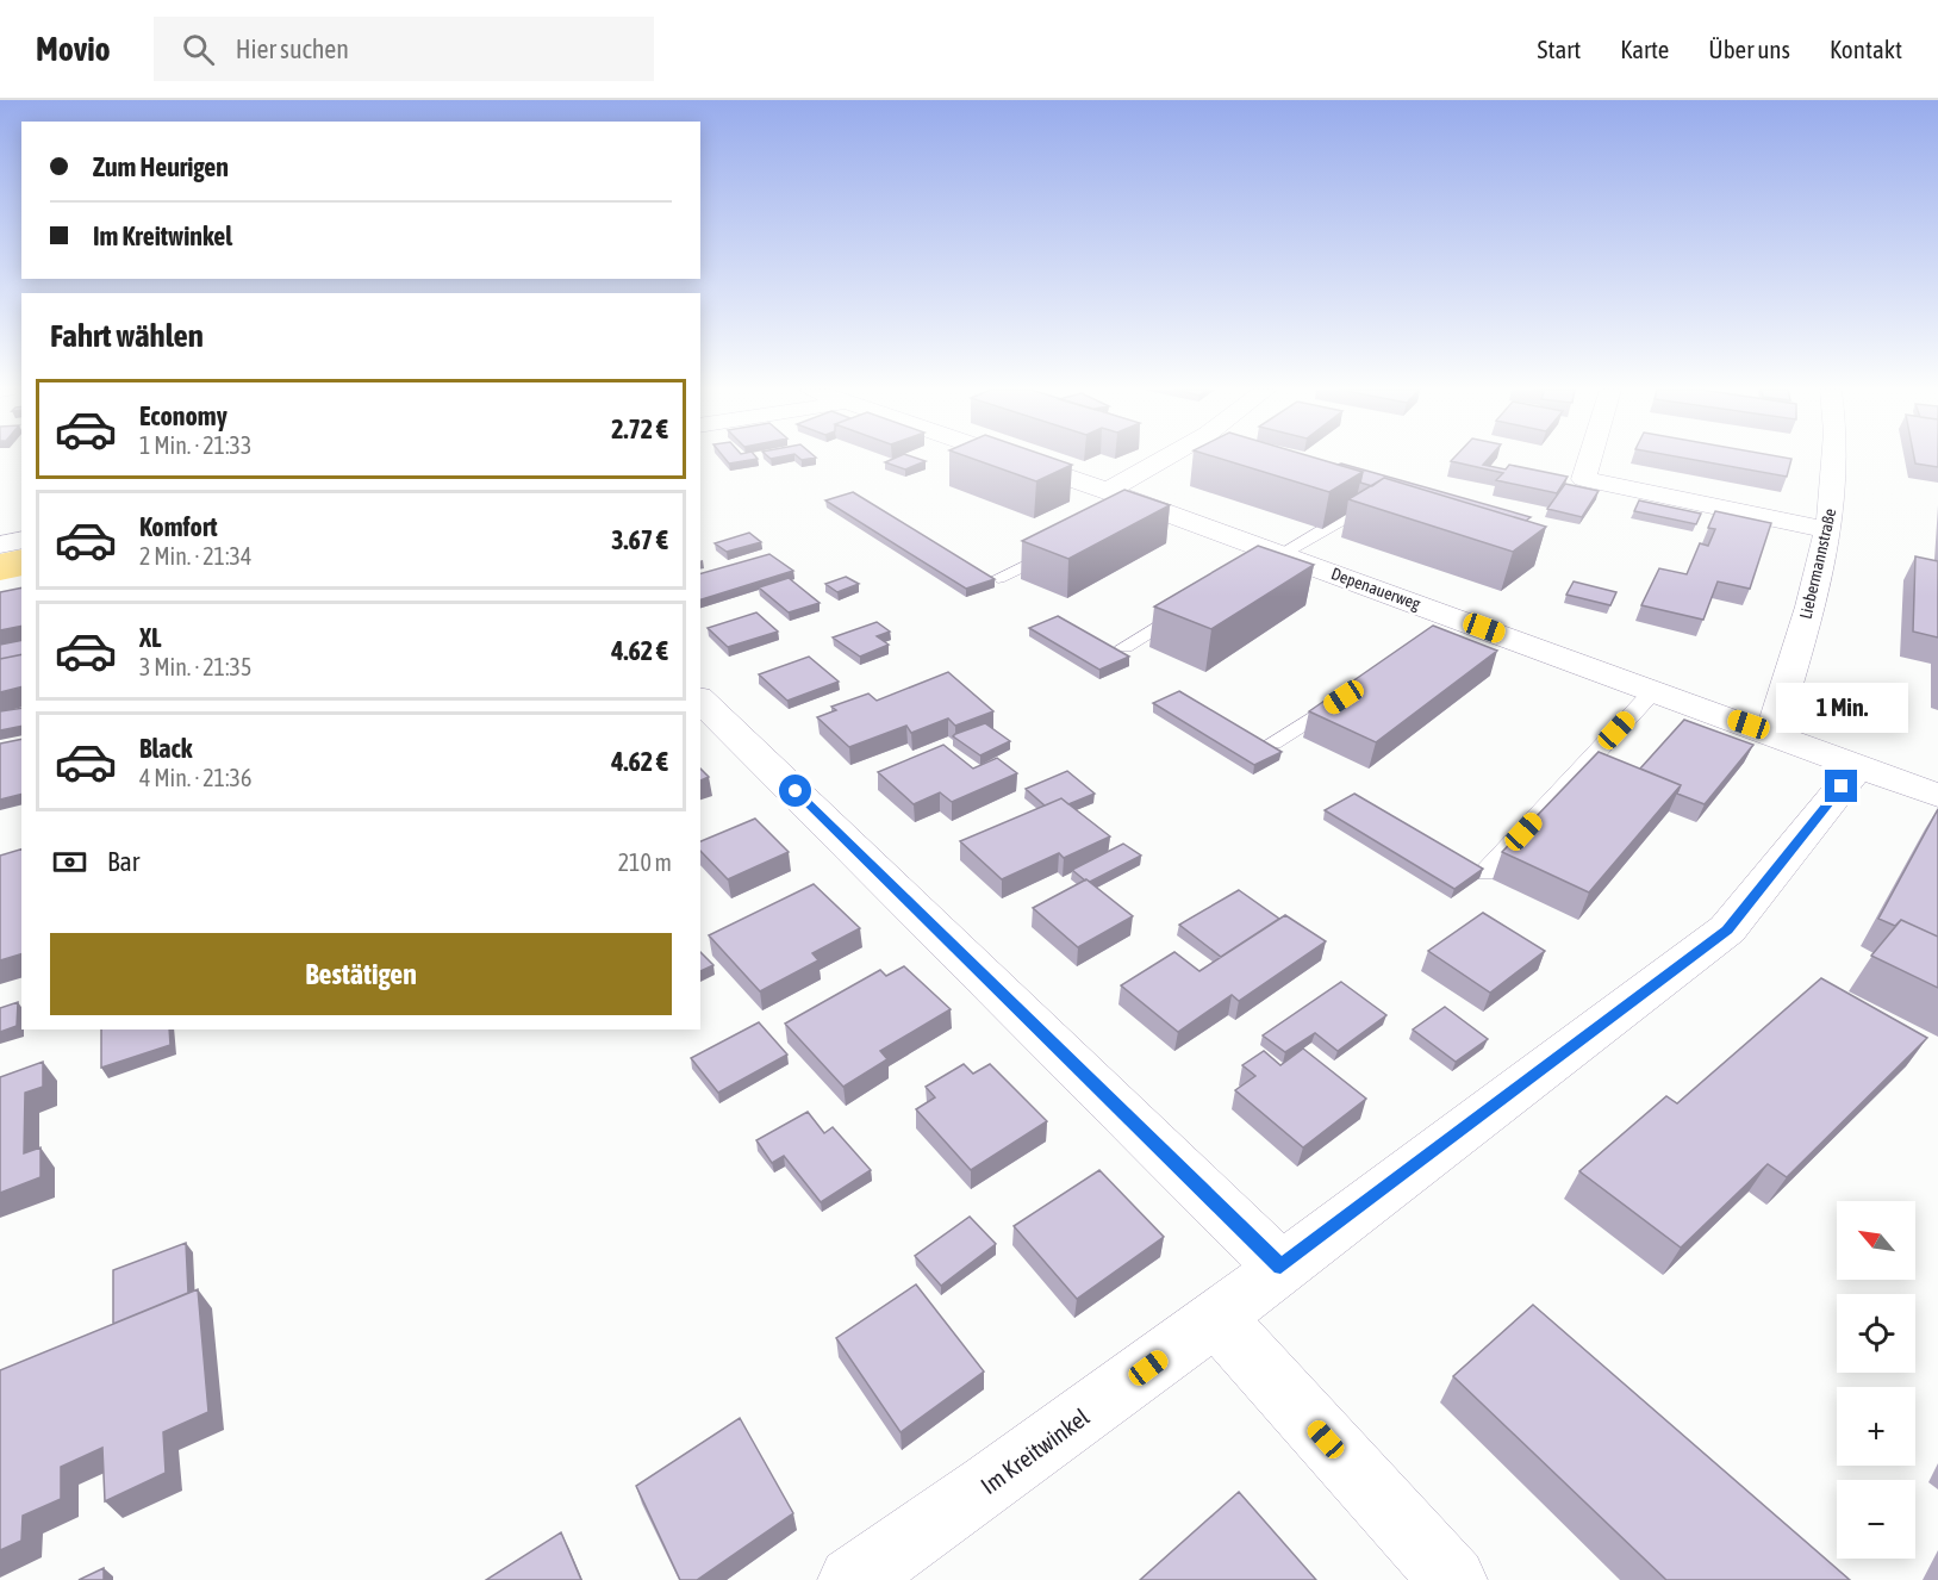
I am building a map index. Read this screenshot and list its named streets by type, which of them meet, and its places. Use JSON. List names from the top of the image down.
{
  "streets": {
    "street": ["Liebermannstraße", "Depenauerweg", "Im Kreitwinkel"]
  },
  "crossings": [
    ["Liebermannstraße", "Depenauerweg"],
    ["Depenauerweg", "Im Kreitwinkel"]
  ],
  "north": "top left",
  "page": {
    "header": "Movio",
    "search": "Hier suchen",
    "nav": [
      "Start",
      "Karte",
      "Über uns",
      "Kontakt"
    ],
    "banner": ["Zum Heurigen", "Im Kreitwinkel"],
    "heading": "Fahrt wählen",
    "list": [
      {
        "name": "Economy",
        "note": "1 Min. · 21:33",
        "value": "2.72 €"
      },
      {
        "name": "Komfort",
        "note": "2 Min. · 21:34",
        "value": "3.67 €"
      },
      {
        "name": "XL",
        "note": "3 Min. · 21:35",
        "value": "4.62 €"
      },
      {
        "name": "Black",
        "note": "4 Min. · 21:36",
        "value": "4.62 €"
      }
    ],
    "bubble": "1 Min.",
    "pay": ["Bar", "210 m"],
    "buttons": "Bestätigen",
    "map_buttons": ["+", "−"]
  }
}
